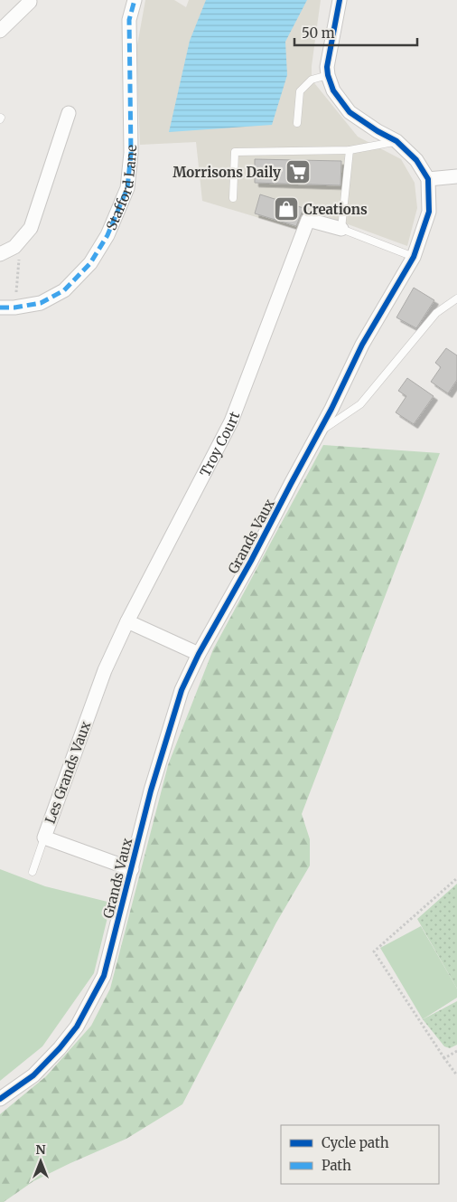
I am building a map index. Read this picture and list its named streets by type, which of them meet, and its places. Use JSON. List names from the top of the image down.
{
  "streets": {
    "street": [
      "Stafford Lane",
      "Troy Court",
      "Grands Vaux",
      "Les Grands Vaux"
    ]
  },
  "crossings": [
    ["Troy Court", "Les Grands Vaux"],
    ["Grands Vaux", "Les Grands Vaux"]
  ],
  "places": {
    "supermarket": ["Morrisons Daily"],
    "shop": ["Creations"]
  },
  "legend": ["Cycle path", "Path"],
  "scale_bar": "50 m",
  "north": "top"
}
